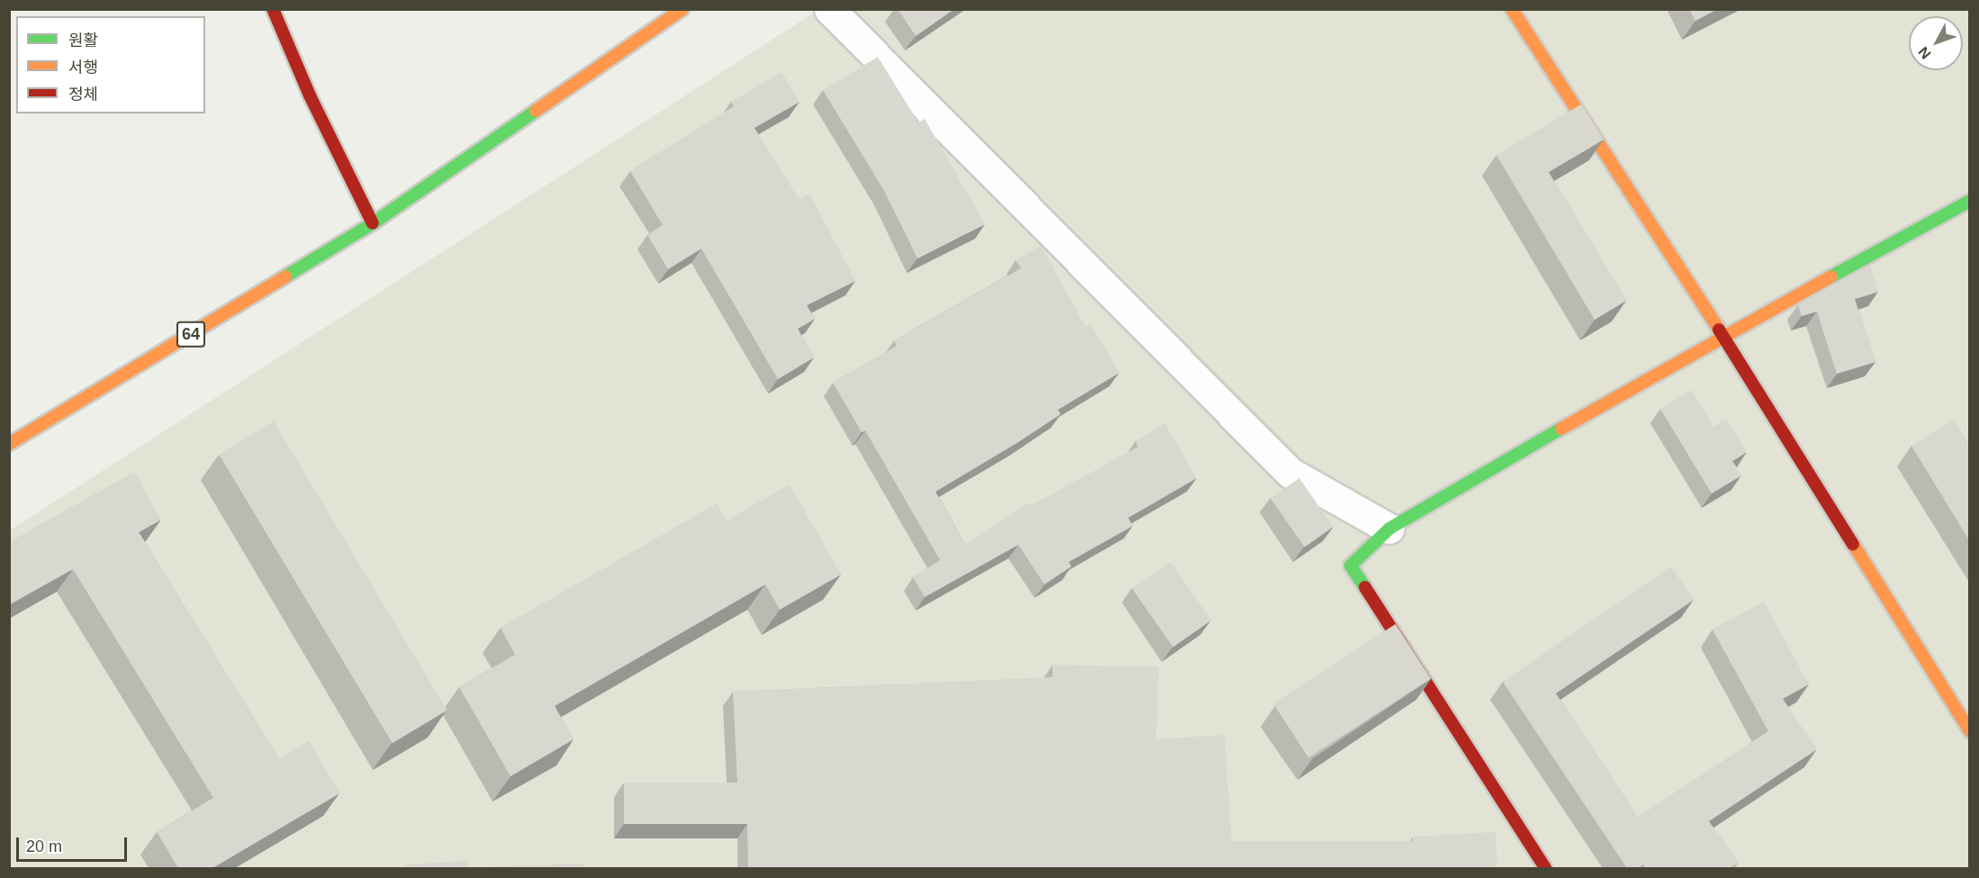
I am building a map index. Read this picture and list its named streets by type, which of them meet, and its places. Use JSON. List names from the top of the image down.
{
  "streets": {
    "street": ["64"]
  },
  "legend": ["원활", "서행", "정체"],
  "scale_bar": "20 m",
  "north": "bottom left"
}
